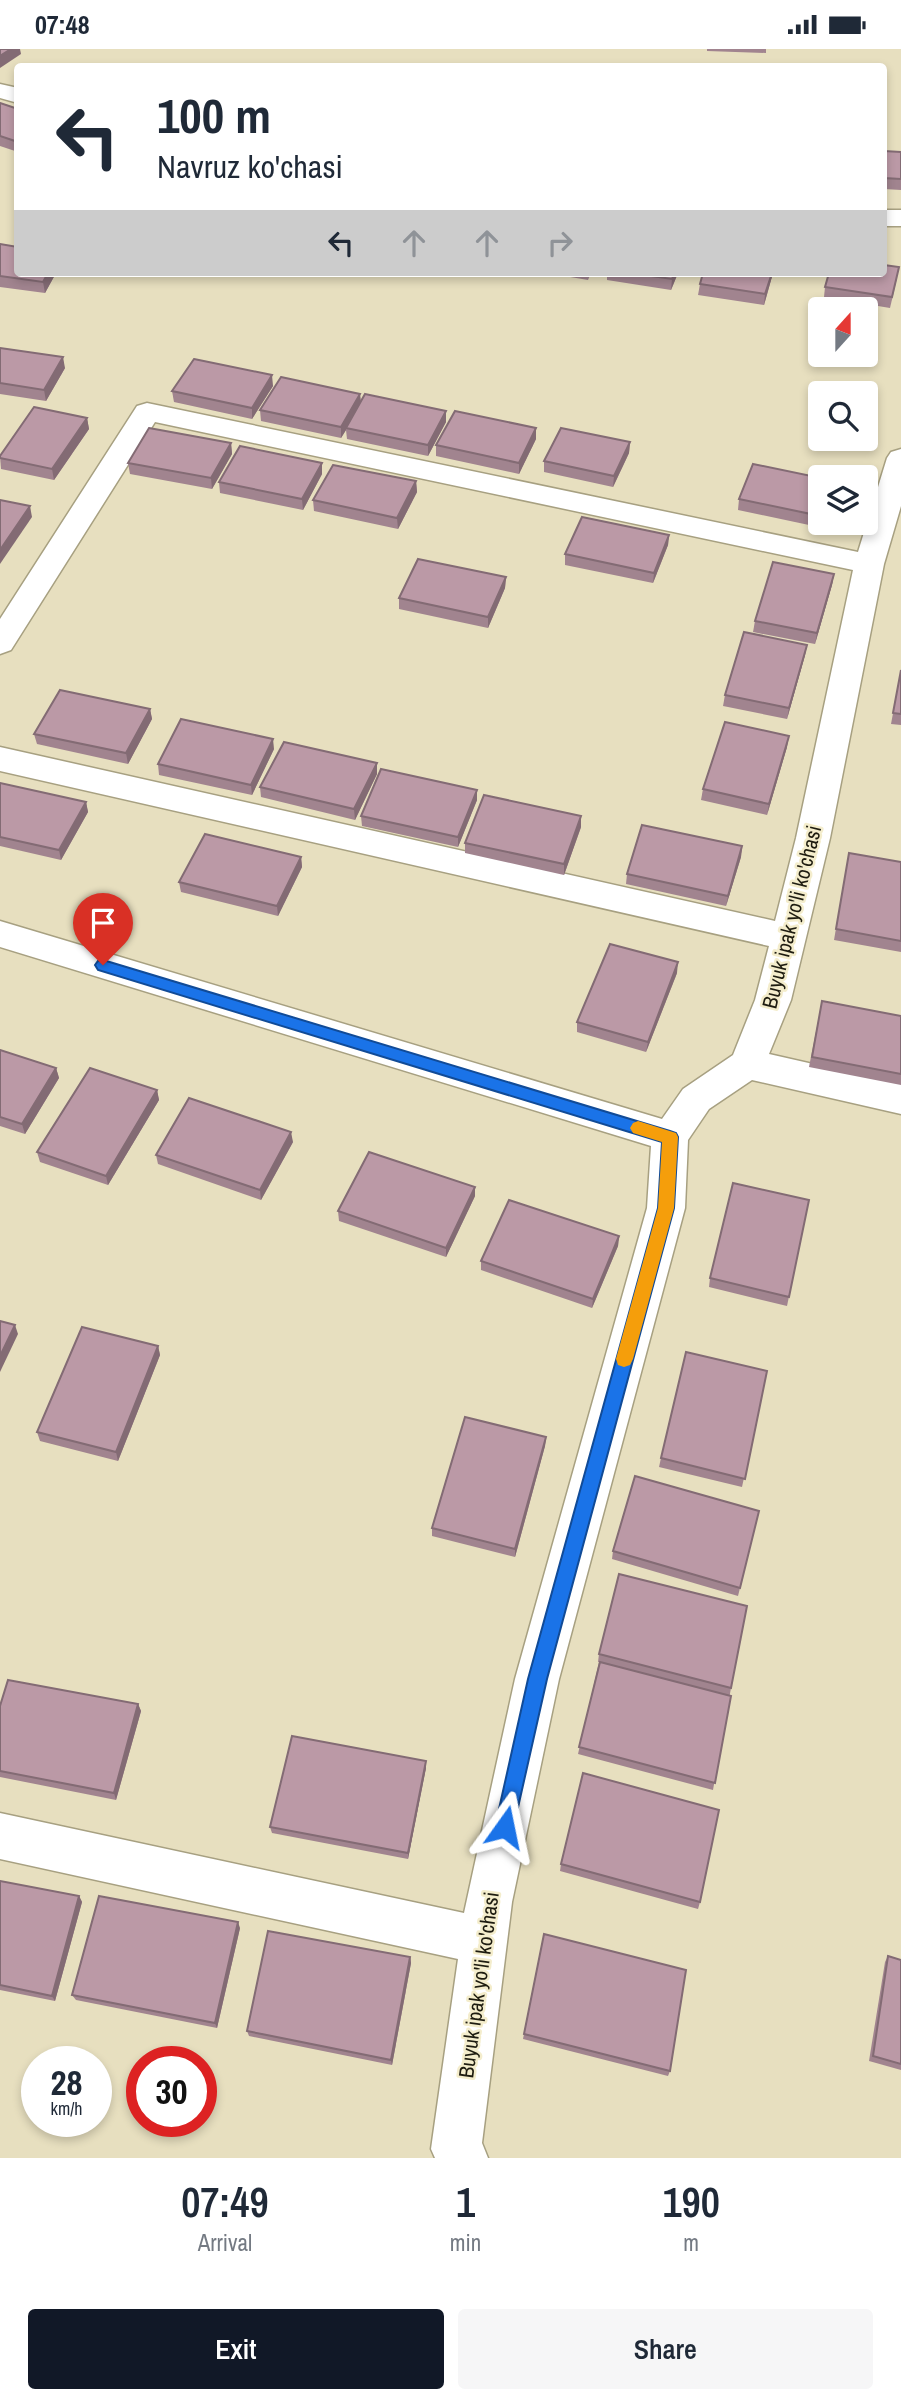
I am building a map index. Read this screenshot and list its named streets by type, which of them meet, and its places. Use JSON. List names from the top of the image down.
{
  "streets": {
    "street": ["Buyuk ipak yo'li ko'chasi"]
  },
  "north": "top",
  "page": {
    "status": "07:48",
    "turn": ["100 m", "Navruz ko'chasi"],
    "speed": "28 km/h",
    "limit": "30",
    "eta": [
      "07:49",
      "Arrival",
      "1",
      "min",
      "190",
      "m"
    ],
    "buttons": ["Exit", "Share"]
  }
}
